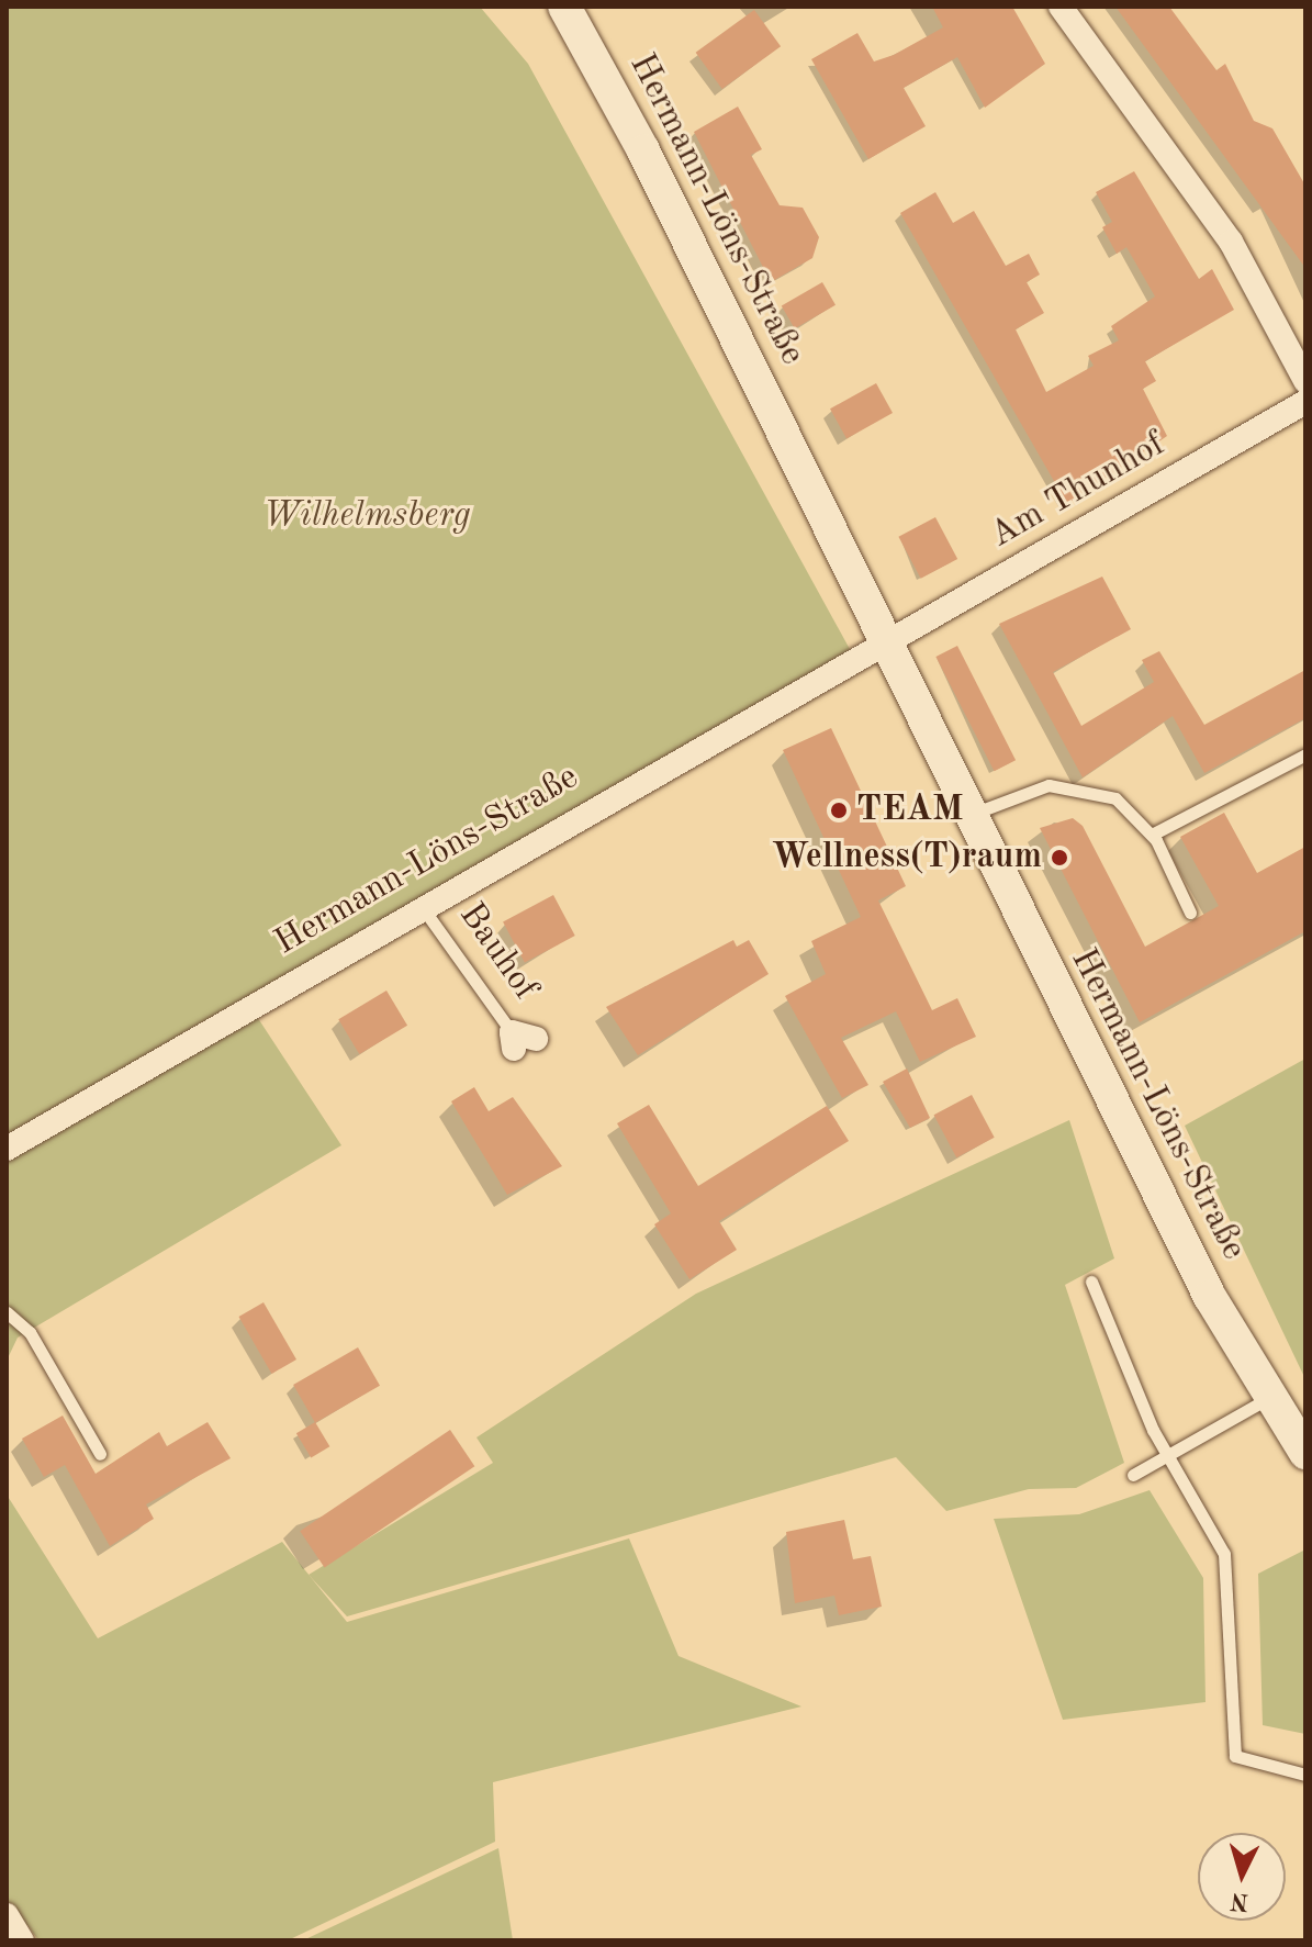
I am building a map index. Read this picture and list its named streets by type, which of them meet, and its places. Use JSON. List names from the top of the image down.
{
  "streets": {
    "street": ["Hermann-Löns-Straße", "Am Thunhof"],
    "lane": ["Bauhof"]
  },
  "crossings": [
    ["Hermann-Löns-Straße", "Am Thunhof"],
    ["Hermann-Löns-Straße", "Bauhof"]
  ],
  "parks": ["Wilhelmsberg"],
  "places": ["TEAM", "Wellness(T)raum"],
  "north": "bottom"
}
